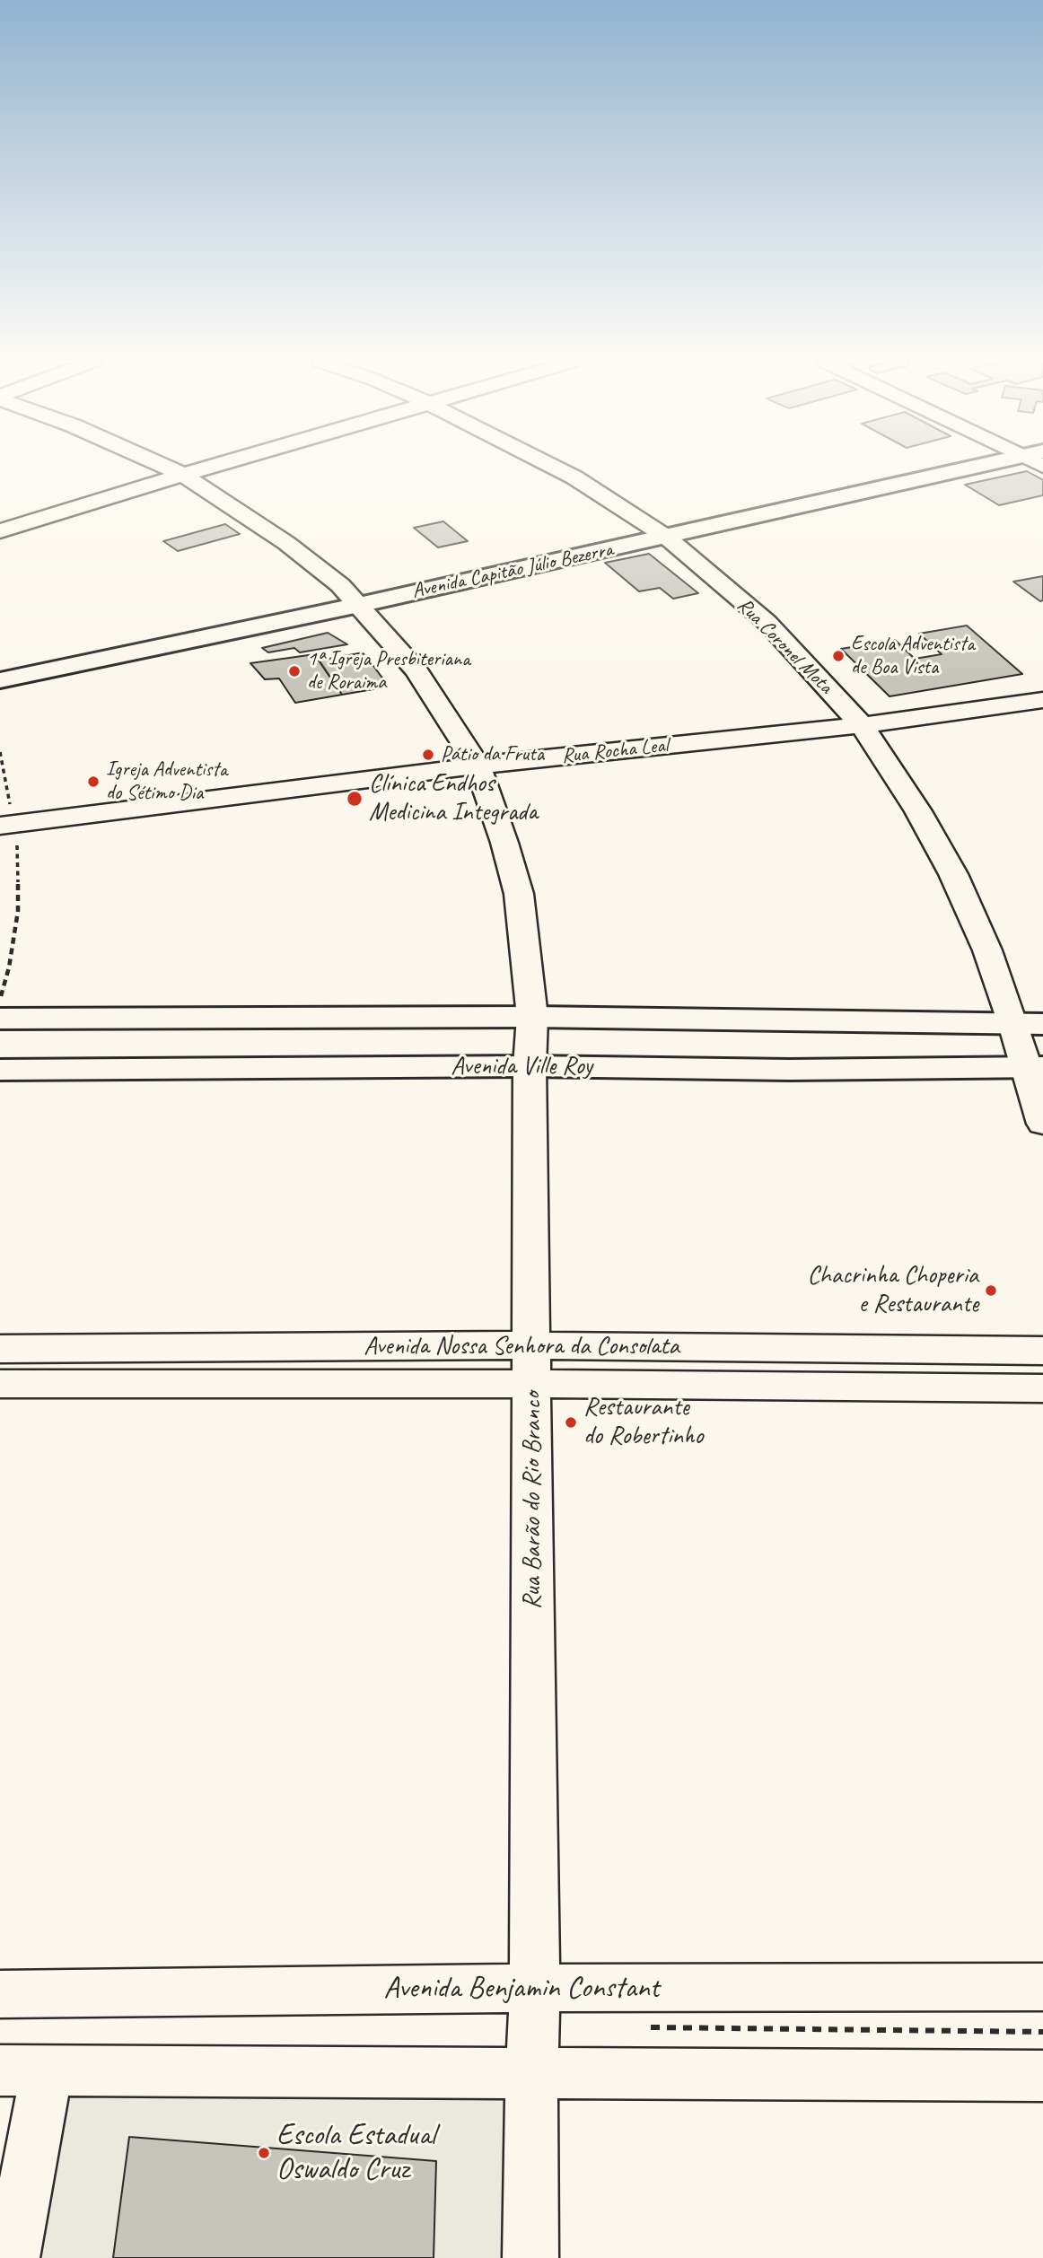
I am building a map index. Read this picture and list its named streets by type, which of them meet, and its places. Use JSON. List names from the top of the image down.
{
  "streets": {
    "main road": ["Avenida Capitão Júlio Bezerra", "Avenida Ville Roy"],
    "street": [
      "Rua Coronel Mota",
      "Rua Rocha Leal",
      "Avenida Nossa Senhora da Consolata",
      "Rua Barão do Rio Branco",
      "Avenida Benjamin Constant"
    ]
  },
  "crossings": [
    ["Avenida Capitão Júlio Bezerra", "Rua Coronel Mota"],
    ["Avenida Capitão Júlio Bezerra", "Rua Barão do Rio Branco"],
    ["Rua Coronel Mota", "Rua Rocha Leal"],
    ["Rua Coronel Mota", "Avenida Ville Roy"],
    ["Rua Rocha Leal", "Rua Barão do Rio Branco"],
    ["Avenida Ville Roy", "Rua Barão do Rio Branco"],
    ["Avenida Nossa Senhora da Consolata", "Rua Barão do Rio Branco"],
    ["Rua Barão do Rio Branco", "Avenida Benjamin Constant"]
  ],
  "places": [
    "Escola Adventista de Boa Vista",
    "1ª Igreja Presbiteriana de Roraima",
    "Pátio da Fruta",
    "Igreja Adventista do Sétimo Dia",
    "Clínica Endhos Medicina Integrada",
    "Chacrinha Choperia e Restaurante",
    "Restaurante do Robertinho",
    "Escola Estadual Oswaldo Cruz"
  ]
}
